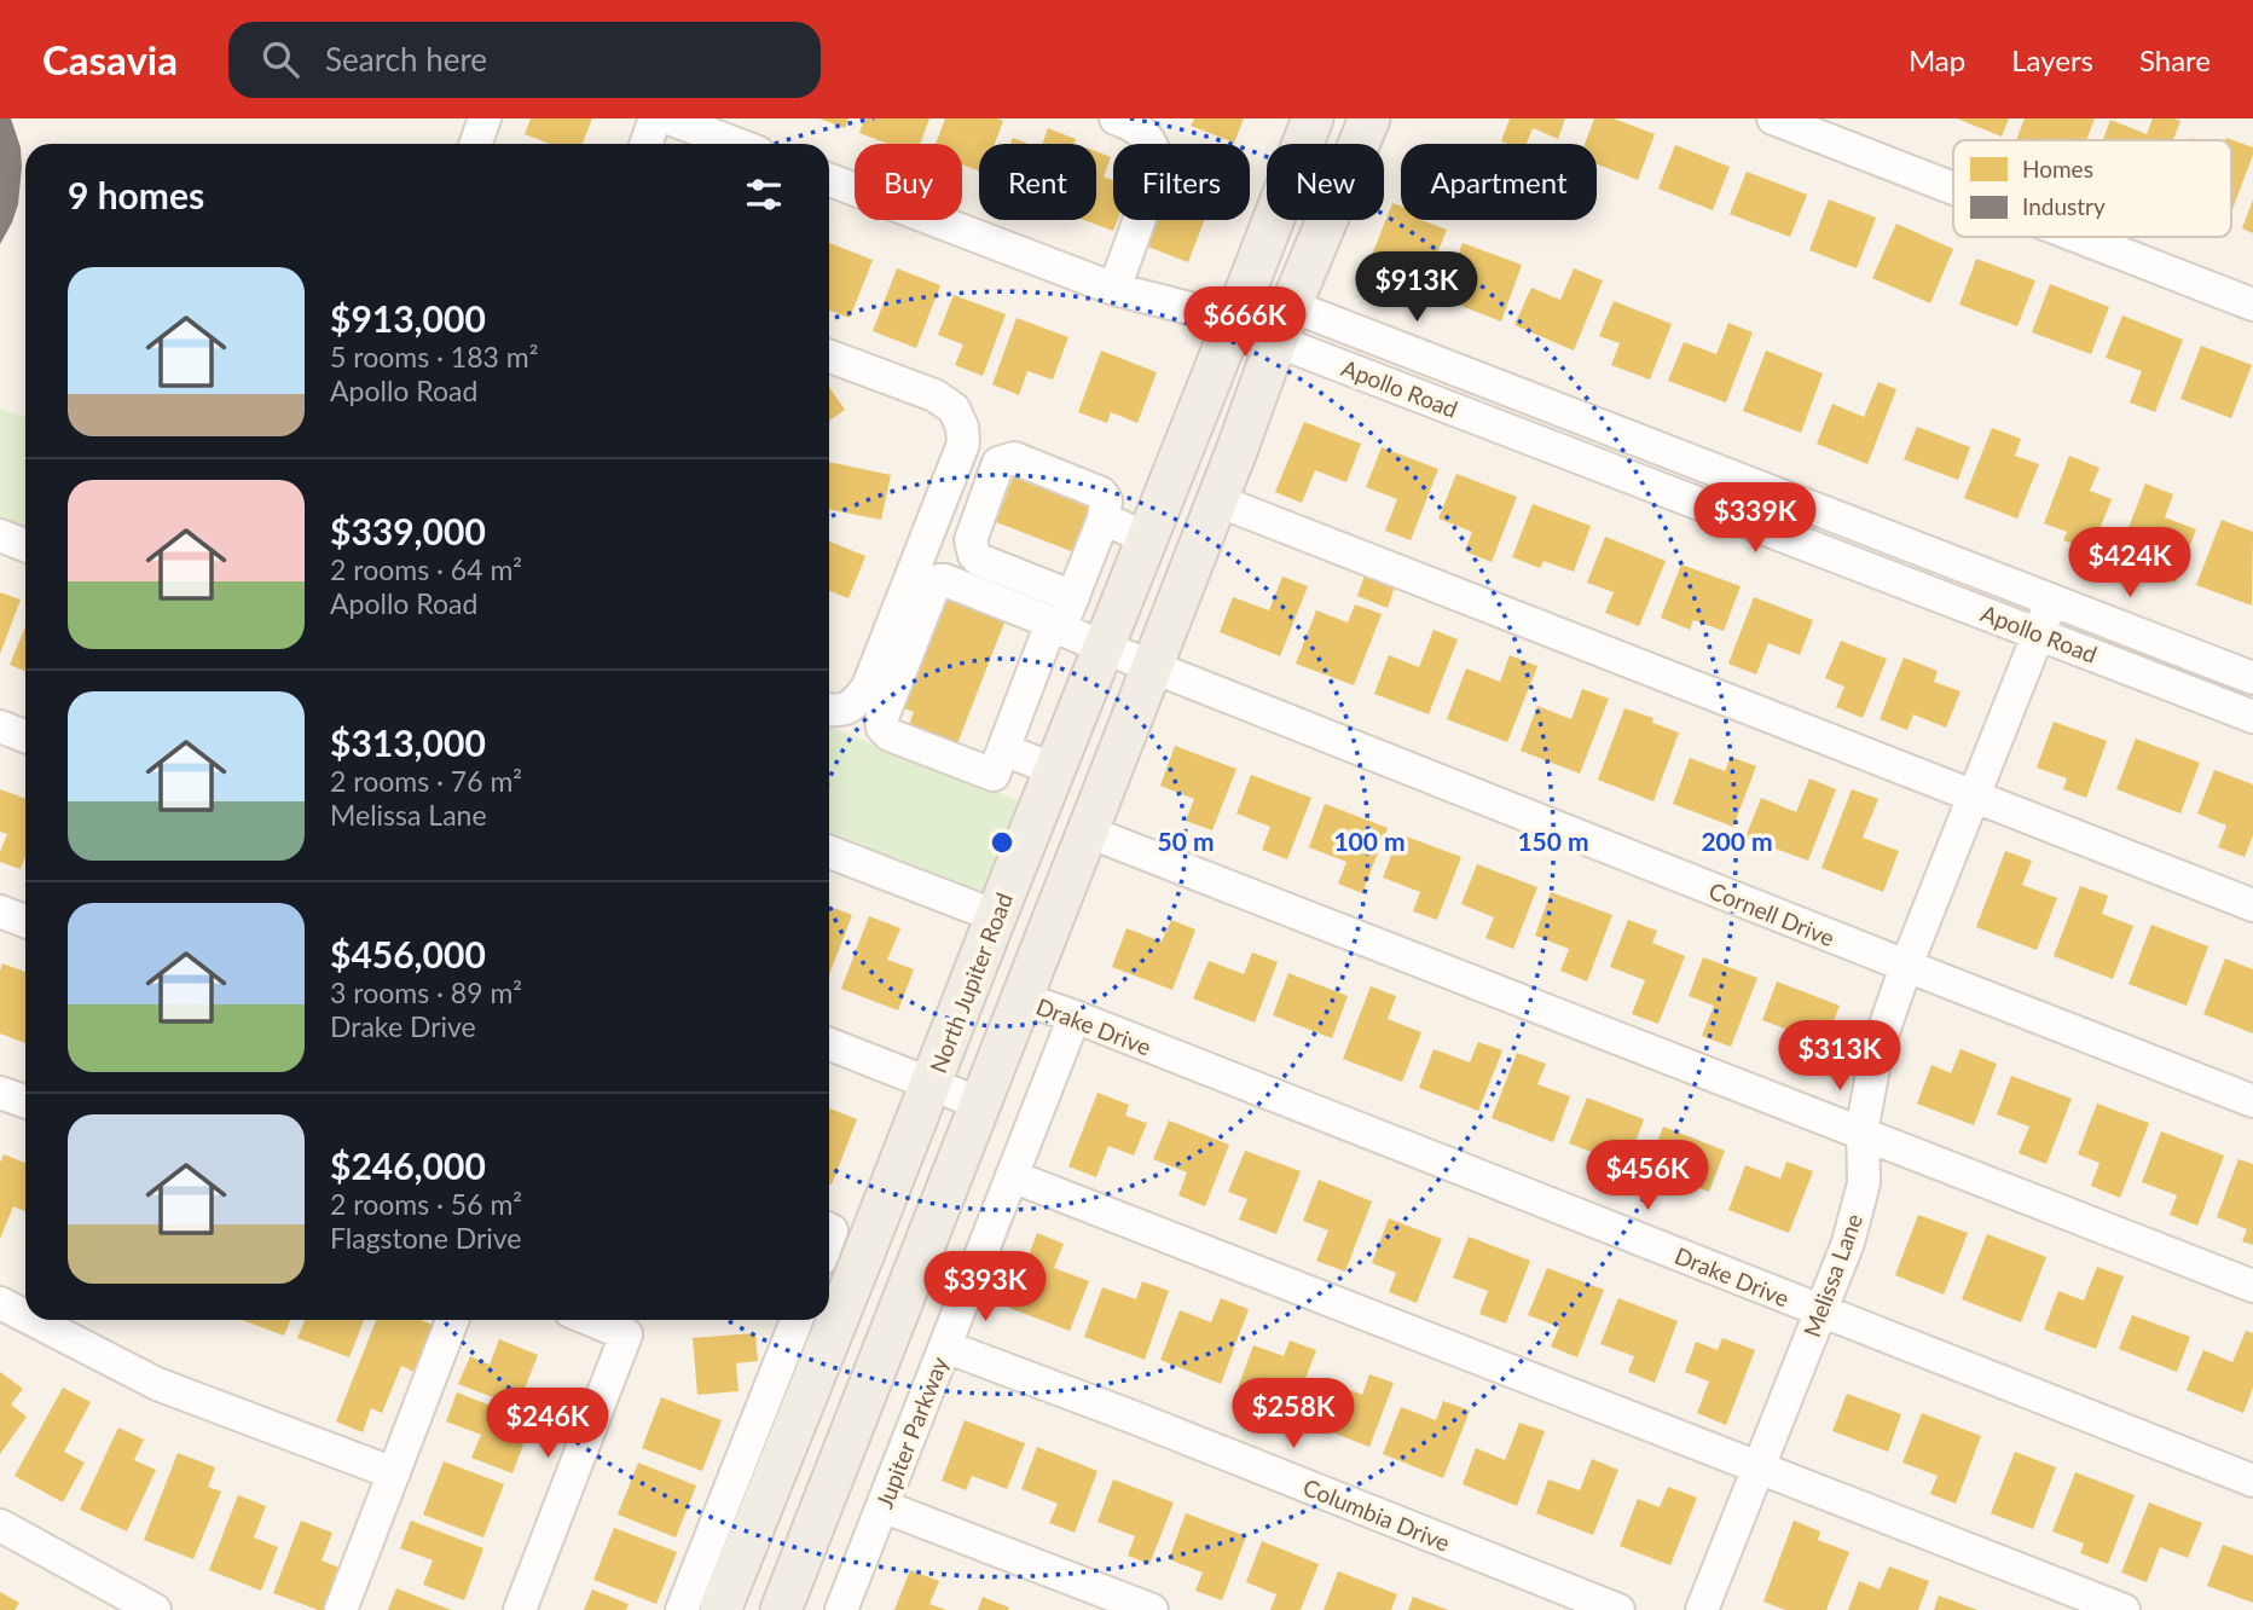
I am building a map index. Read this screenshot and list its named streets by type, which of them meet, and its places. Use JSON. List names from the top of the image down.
{
  "streets": {
    "main road": ["North Jupiter Road"],
    "street": [
      "Apollo Road",
      "Cornell Drive",
      "Drake Drive",
      "Melissa Lane",
      "Jupiter Parkway",
      "Columbia Drive"
    ]
  },
  "crossings": [
    ["Apollo Road", "Melissa Lane"],
    ["Cornell Drive", "North Jupiter Road"],
    ["Cornell Drive", "Melissa Lane"],
    ["Drake Drive", "Melissa Lane"],
    ["Drake Drive", "Jupiter Parkway"],
    ["Jupiter Parkway", "Columbia Drive"]
  ],
  "legend": ["Homes", "Industry"],
  "page": {
    "header": "Casavia",
    "search": "Search here",
    "nav": ["Map", "Layers", "Share"],
    "chip": [
      "Buy",
      "Rent",
      "Filters",
      "New",
      "Apartment"
    ],
    "heading": "9 homes",
    "list": [
      {
        "name": "$913,000",
        "note": "5 rooms · 183 m² · Apollo Road"
      },
      {
        "name": "$339,000",
        "note": "2 rooms · 64 m² · Apollo Road"
      },
      {
        "name": "$313,000",
        "note": "2 rooms · 76 m² · Melissa Lane"
      },
      {
        "name": "$456,000",
        "note": "3 rooms · 89 m² · Drake Drive"
      },
      {
        "name": "$246,000",
        "note": "2 rooms · 56 m² · Flagstone Drive"
      }
    ],
    "price": [
      "$913K",
      "$666K",
      "$339K",
      "$424K",
      "$313K",
      "$456K",
      "$393K",
      "$258K",
      "$246K"
    ]
  },
  "rings": [
    "50 m",
    "100 m",
    "150 m",
    "200 m"
  ]
}
